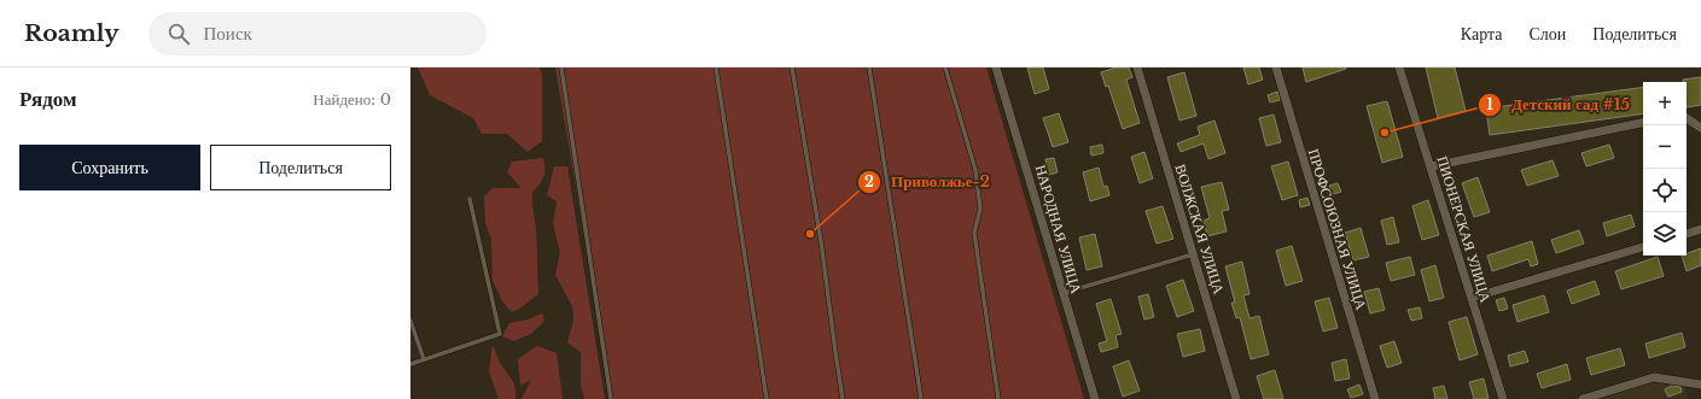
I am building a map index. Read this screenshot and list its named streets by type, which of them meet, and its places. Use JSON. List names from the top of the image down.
{
  "streets": {
    "street": [
      "НАРОДНАЯ УЛИЦА",
      "ВОЛЖСКАЯ УЛИЦА",
      "ПРОФСОЮЗНАЯ УЛИЦА",
      "ПИОНЕРСКАЯ УЛИЦА"
    ]
  },
  "places": ["Детский сад #15", "Приволжье-2"],
  "page": {
    "header": "Roamly",
    "search": "Поиск",
    "nav": ["Карта", "Слои", "Поделиться"],
    "heading": ["Рядом", "Найдено: 0"],
    "map_buttons": ["+", "−"],
    "buttons": ["Сохранить", "Поделиться"]
  }
}
